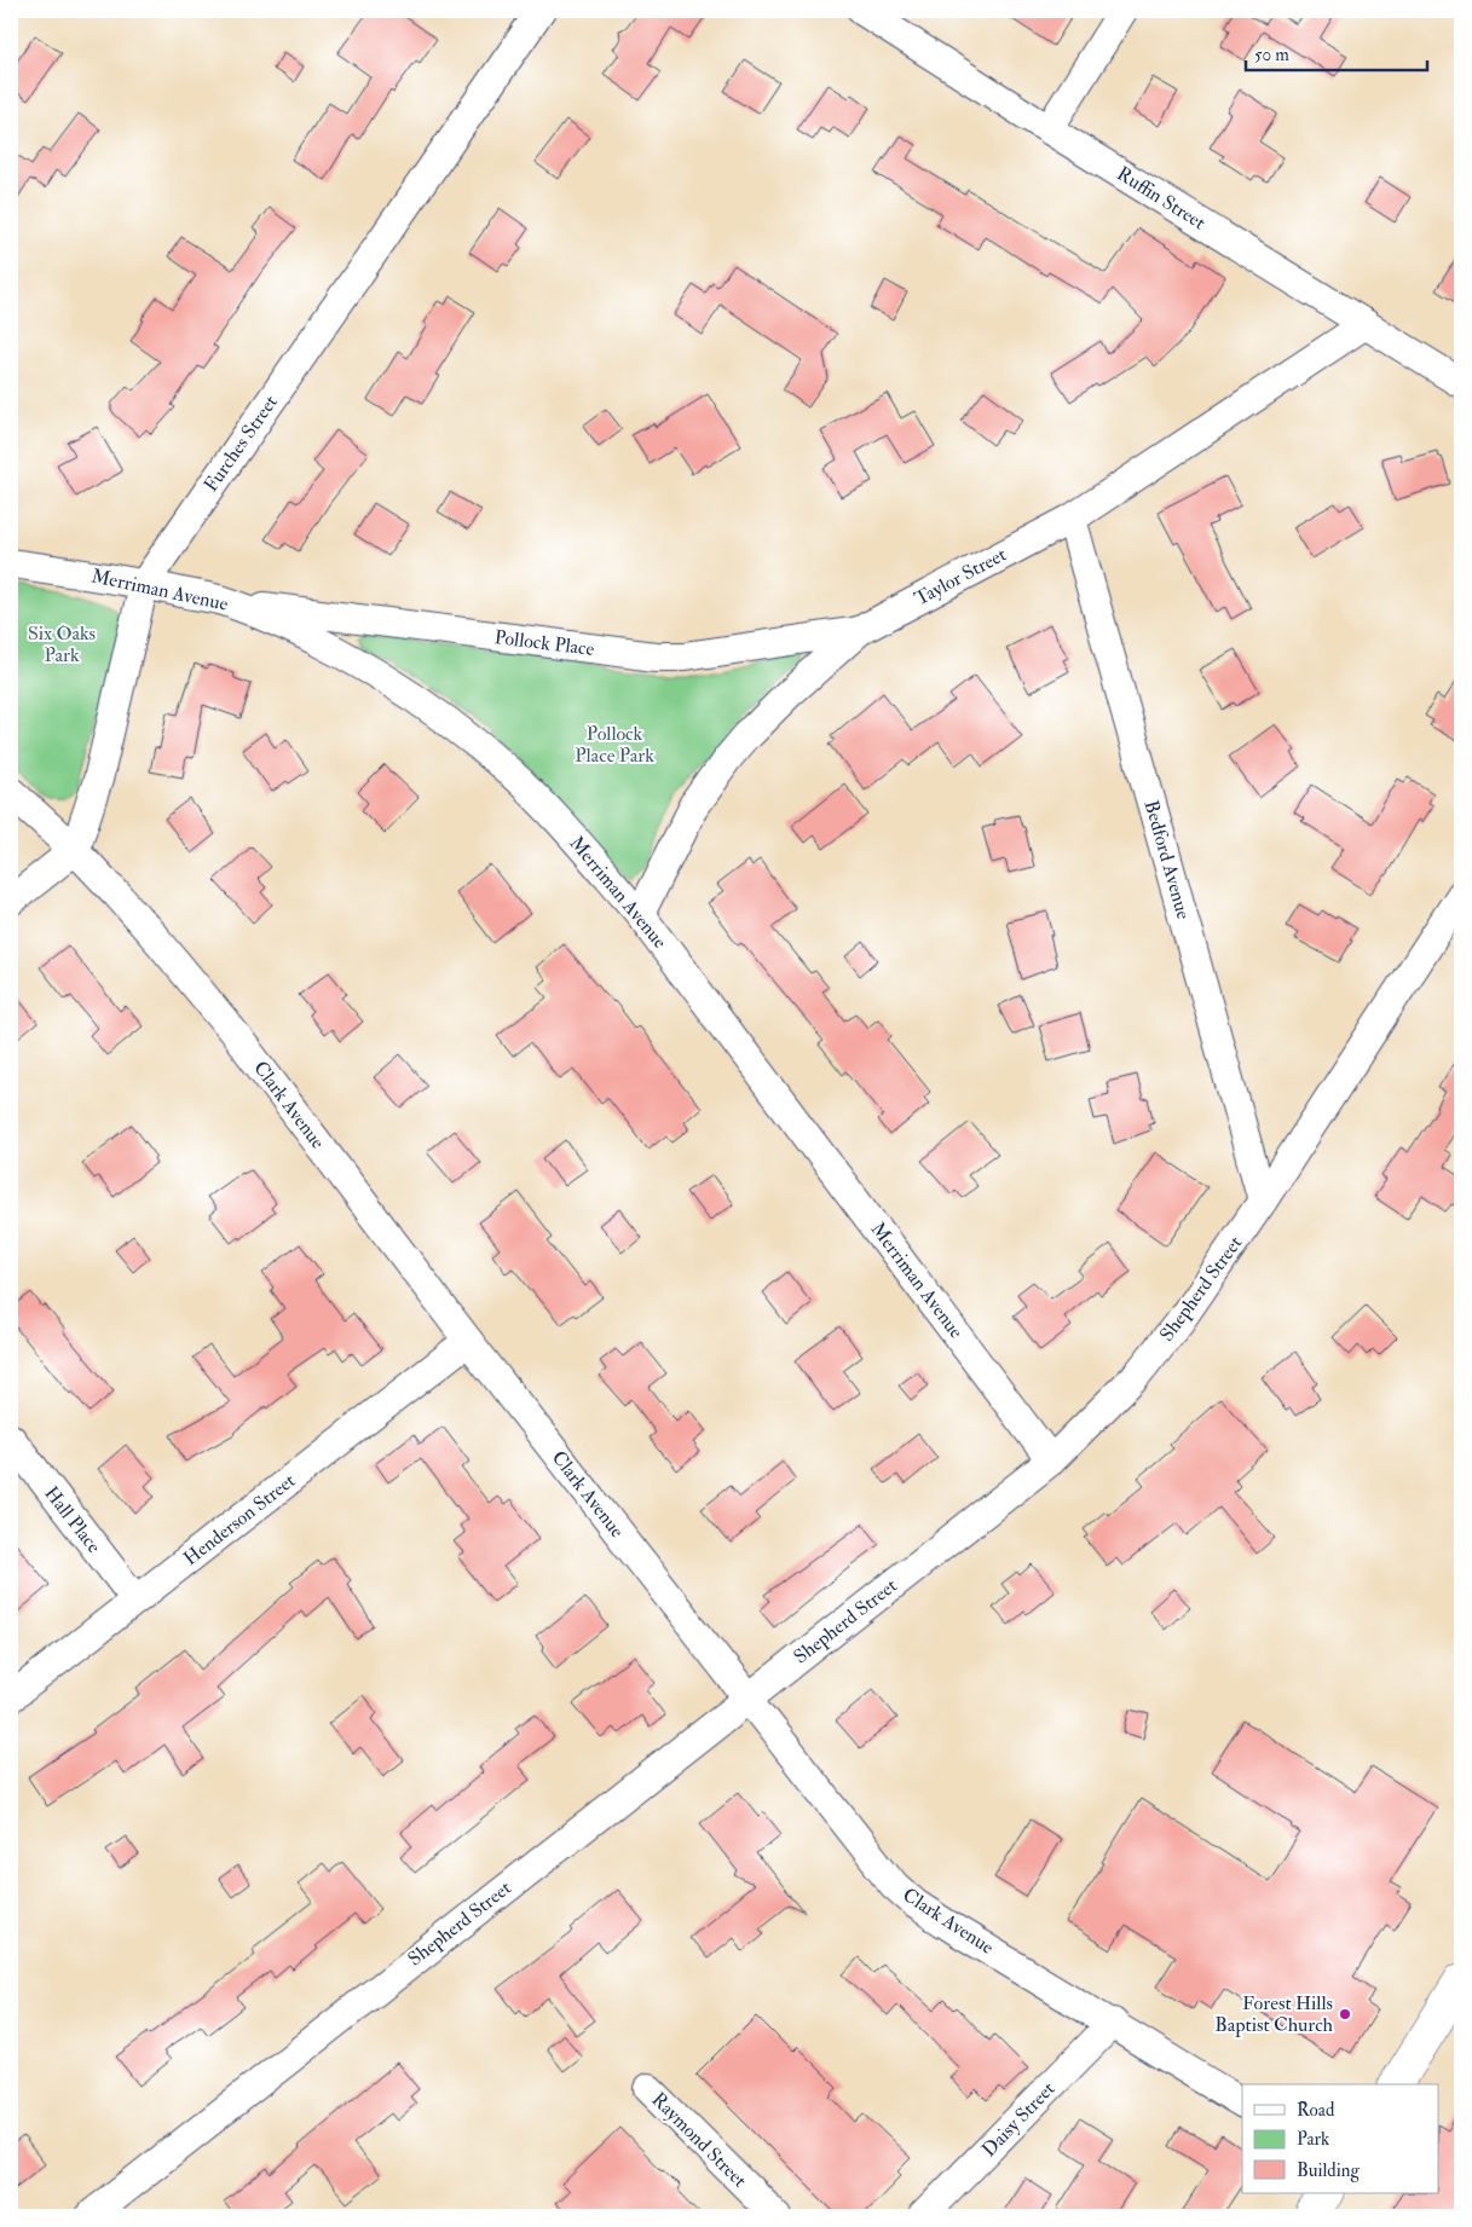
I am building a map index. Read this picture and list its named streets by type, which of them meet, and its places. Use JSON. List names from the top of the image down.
{
  "streets": {
    "street": [
      "Ruffin Street",
      "Furches Street",
      "Taylor Street",
      "Merriman Avenue",
      "Pollock Place",
      "Bedford Avenue",
      "Clark Avenue",
      "Shepherd Street",
      "Hall Place",
      "Henderson Street",
      "Daisy Street",
      "Raymond Street"
    ]
  },
  "crossings": [
    ["Ruffin Street", "Taylor Street"],
    ["Furches Street", "Merriman Avenue"],
    ["Furches Street", "Clark Avenue"],
    ["Taylor Street", "Merriman Avenue"],
    ["Taylor Street", "Pollock Place"],
    ["Taylor Street", "Bedford Avenue"],
    ["Merriman Avenue", "Pollock Place"],
    ["Merriman Avenue", "Shepherd Street"],
    ["Bedford Avenue", "Shepherd Street"],
    ["Clark Avenue", "Shepherd Street"],
    ["Clark Avenue", "Henderson Street"],
    ["Clark Avenue", "Daisy Street"],
    ["Hall Place", "Henderson Street"]
  ],
  "parks": ["Six Oaks Park", "Pollock Place Park"],
  "places": ["Forest Hills Baptist Church"],
  "legend": ["Road", "Park", "Building"],
  "scale_bar": "50 m"
}
